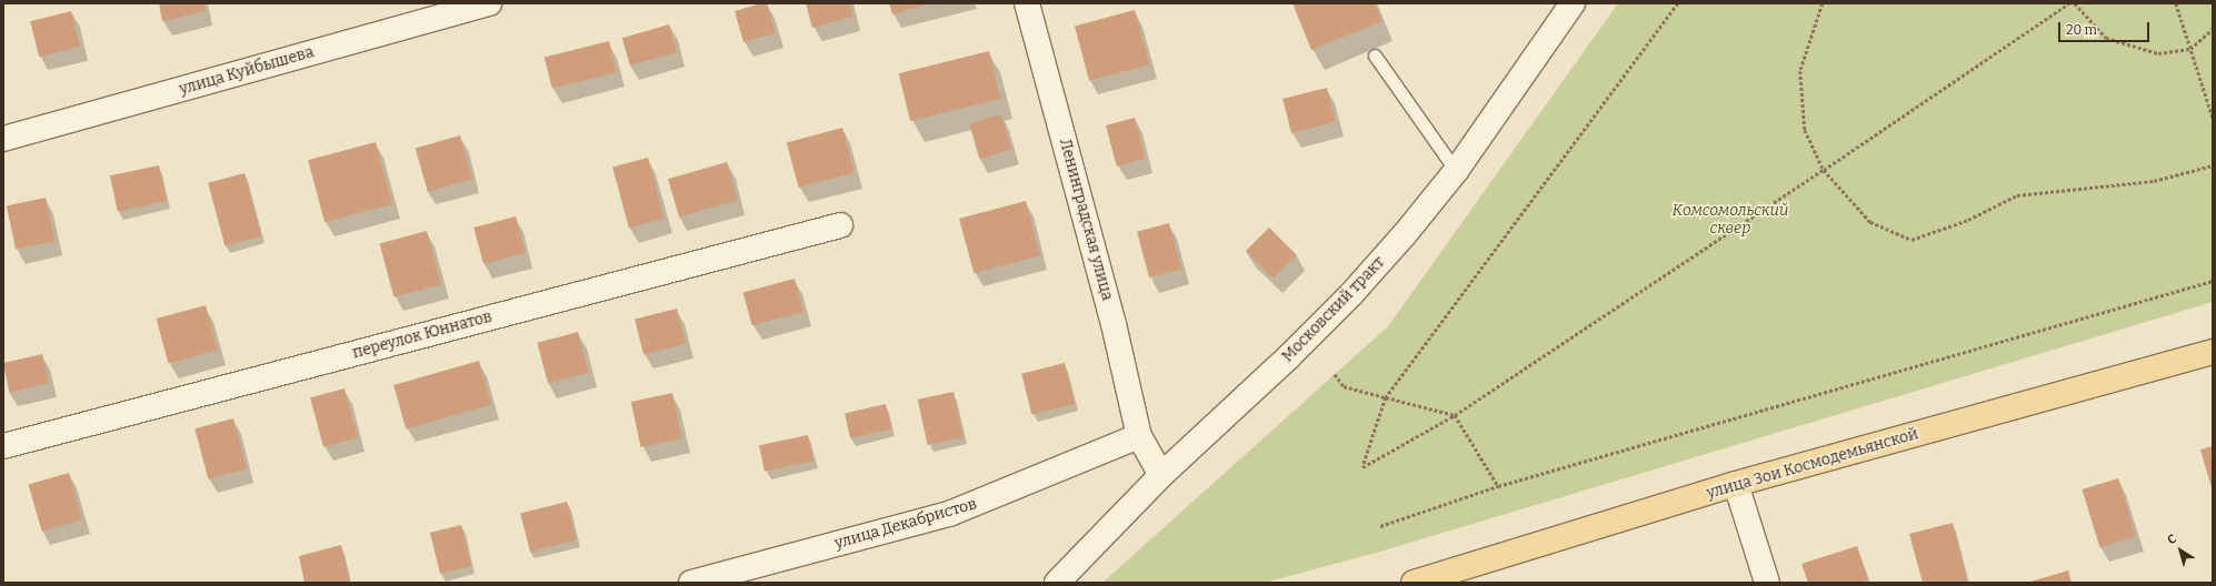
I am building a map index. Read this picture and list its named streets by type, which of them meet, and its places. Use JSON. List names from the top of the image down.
{
  "streets": {
    "main road": ["улица Зои Космодемьянской"],
    "street": [
      "улица Куйбышева",
      "Ленинградская улица",
      "Московский тракт",
      "переулок Юннатов",
      "улица Декабристов"
    ]
  },
  "crossings": [
    ["Ленинградская улица", "Московский тракт"],
    ["Ленинградская улица", "улица Декабристов"]
  ],
  "parks": ["Комсомольский сквер"],
  "scale_bar": "20 m",
  "north": "top left"
}
